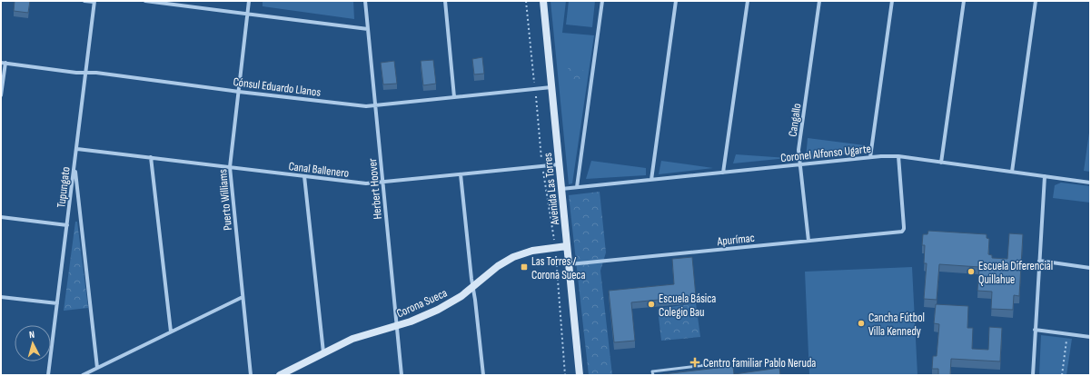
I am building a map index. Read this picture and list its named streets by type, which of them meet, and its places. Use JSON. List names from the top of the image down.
{
  "streets": {
    "main road": ["Avenida Las Torres", "Corona Sueca"],
    "street": [
      "Cónsul Eduardo Llanos",
      "Cangallo",
      "Coronel Alfonso Ugarte",
      "Canal Ballenero",
      "Tupungato",
      "Herbert Hoover",
      "Puerto Williams",
      "Apurímac"
    ]
  },
  "crossings": [
    ["Cónsul Eduardo Llanos", "Tupungato"],
    ["Cónsul Eduardo Llanos", "Herbert Hoover"],
    ["Cónsul Eduardo Llanos", "Avenida Las Torres"],
    ["Cónsul Eduardo Llanos", "Puerto Williams"],
    ["Cangallo", "Coronel Alfonso Ugarte"],
    ["Cangallo", "Apurímac"],
    ["Coronel Alfonso Ugarte", "Avenida Las Torres"],
    ["Coronel Alfonso Ugarte", "Apurímac"],
    ["Canal Ballenero", "Tupungato"],
    ["Canal Ballenero", "Herbert Hoover"],
    ["Canal Ballenero", "Avenida Las Torres"],
    ["Canal Ballenero", "Puerto Williams"],
    ["Herbert Hoover", "Corona Sueca"],
    ["Avenida Las Torres", "Apurímac"],
    ["Avenida Las Torres", "Corona Sueca"]
  ],
  "places": {
    "transit": ["Las Torres / Corona Sueca"],
    "other": ["Escuela Diferencial Quillahue", "Escuela Básica Colegio Bau", "Cancha Fútbol Villa Kennedy"],
    "health": ["Centro familiar Pablo Neruda"]
  },
  "north": "top"
}
